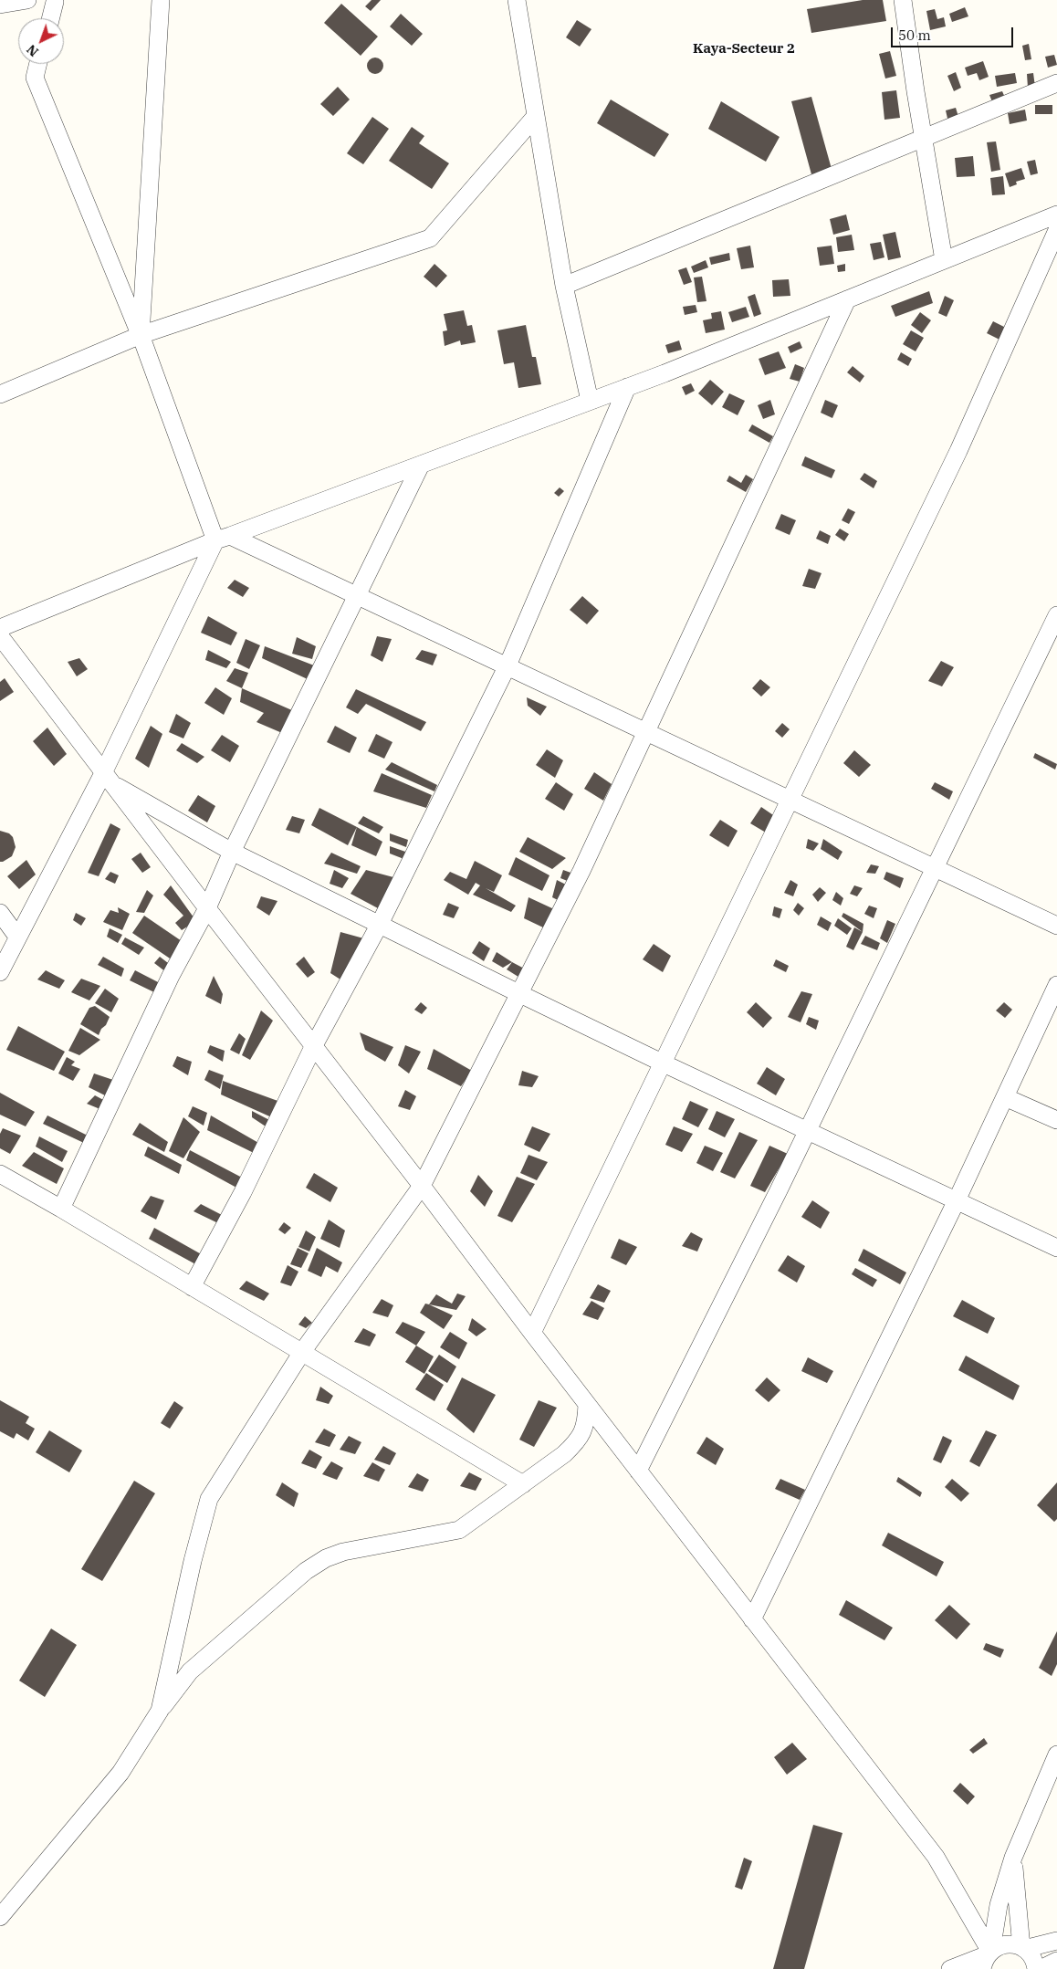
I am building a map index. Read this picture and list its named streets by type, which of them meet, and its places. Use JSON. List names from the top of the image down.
{
  "districts": ["Kaya-Secteur 2"],
  "scale_bar": "50 m",
  "north": "bottom left"
}
